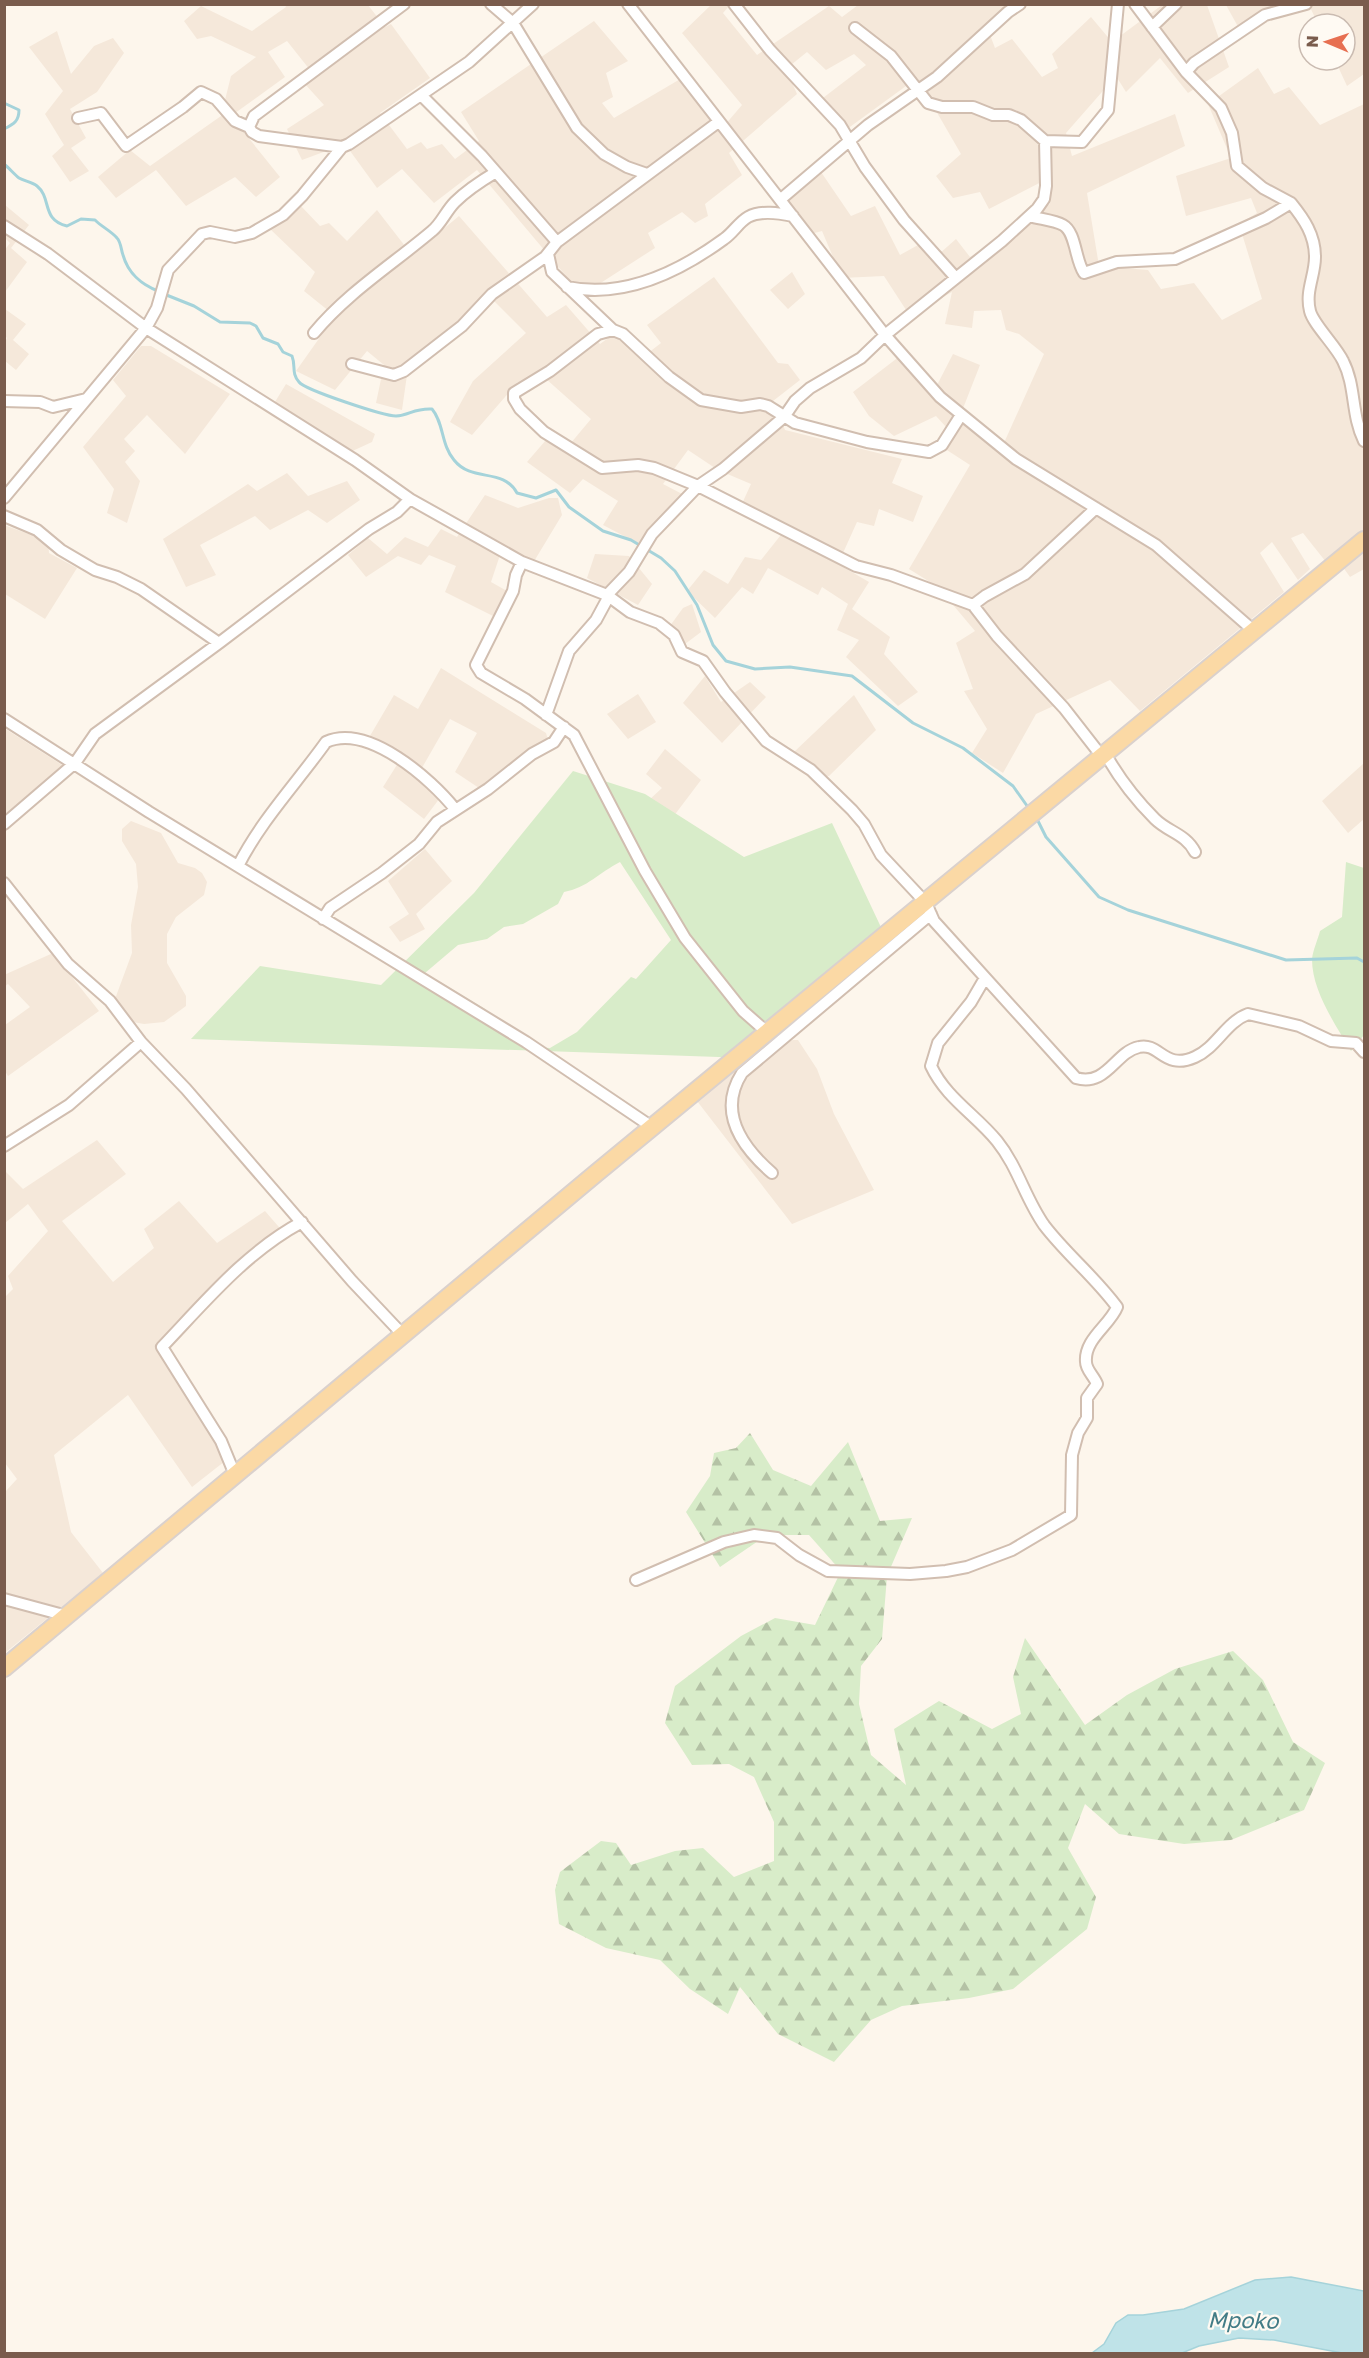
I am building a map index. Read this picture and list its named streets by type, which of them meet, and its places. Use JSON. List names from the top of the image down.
{
  "water": ["Mpoko"],
  "north": "left"
}
